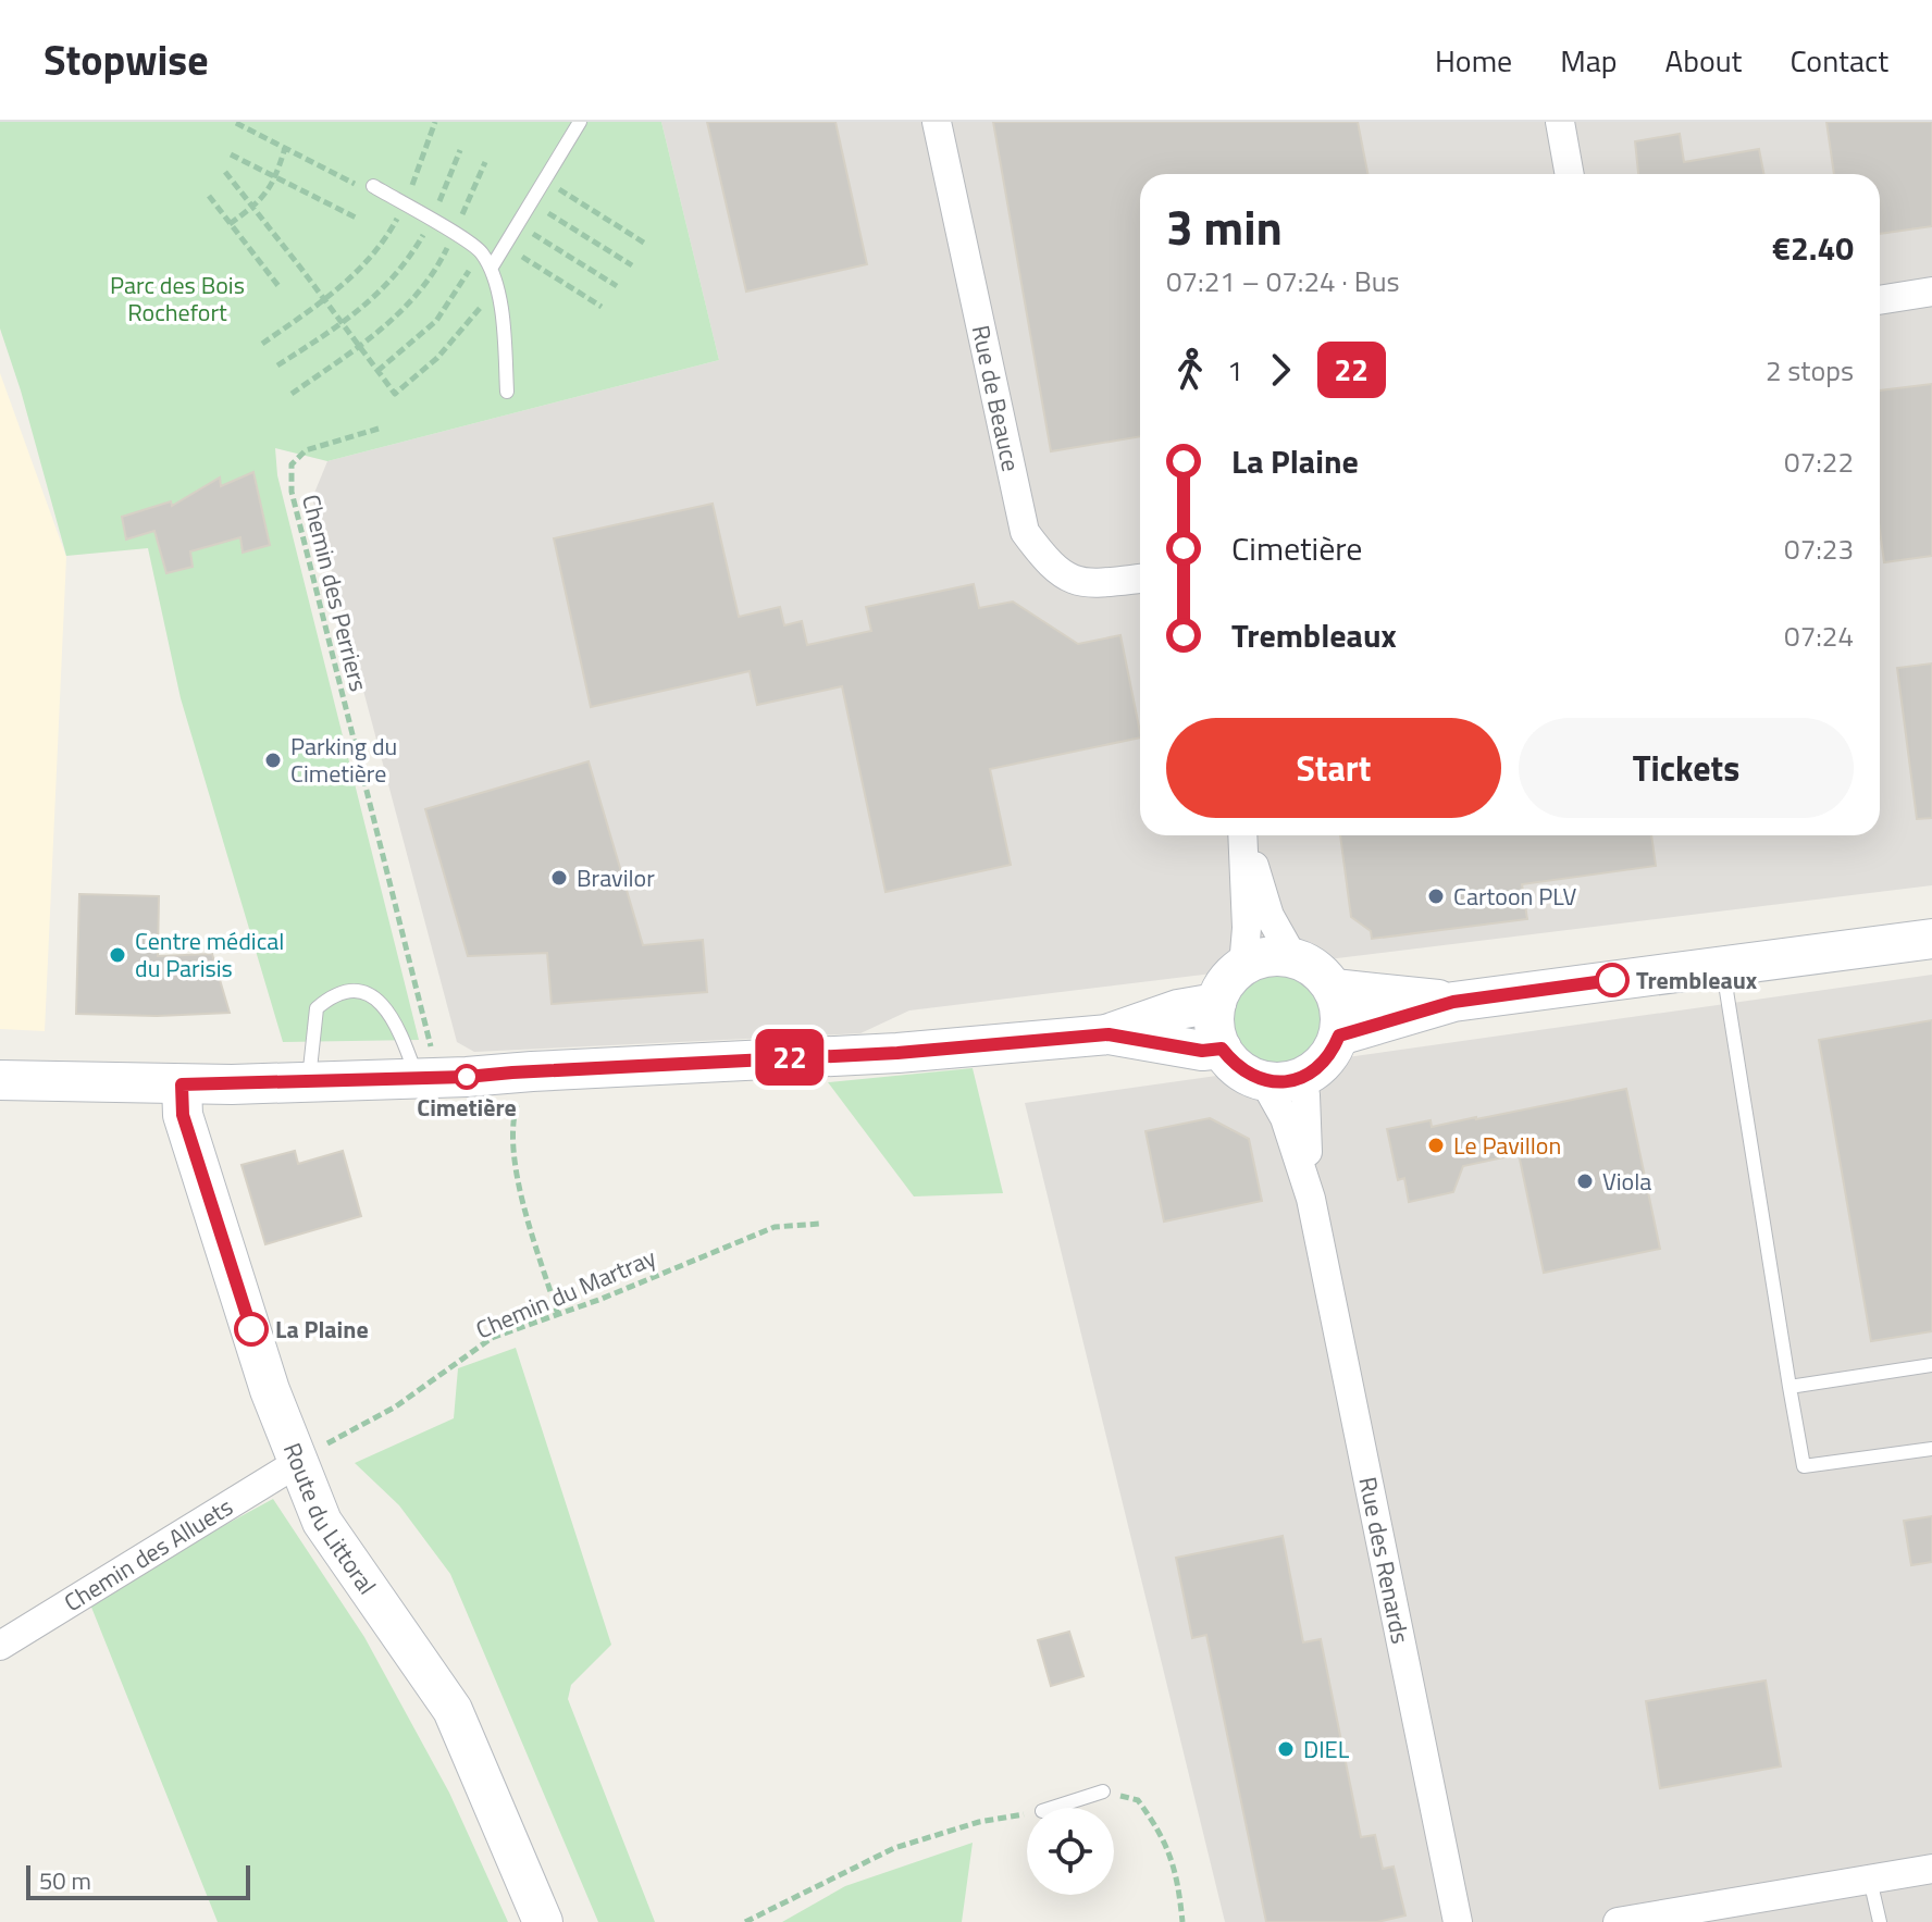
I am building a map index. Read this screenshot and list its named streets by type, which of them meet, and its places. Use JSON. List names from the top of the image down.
{
  "streets": {
    "main road": ["Route du Littoral"],
    "street": ["Rue de Beauce", "Chemin des Alluets", "Rue des Renards"],
    "path": ["Chemin des Perriers", "Chemin du Martray"]
  },
  "crossings": [
    ["Chemin du Martray", "Route du Littoral"],
    ["Chemin du Martray", "Chemin des Alluets"],
    ["Route du Littoral", "Chemin des Alluets"]
  ],
  "parks": ["Parc des Bois Rochefort"],
  "places": [
    "Parking du Cimetière",
    "Bravilor",
    "Cartoon PLV",
    "Centre médical du Parisis",
    "Trembleaux",
    "Cimetière",
    "Le Pavillon",
    "Viola",
    "La Plaine",
    "DIEL"
  ],
  "lines": ["bus line 22"],
  "scale_bar": "50 m",
  "page": {
    "header": "Stopwise",
    "nav": [
      "Home",
      "Map",
      "About",
      "Contact"
    ],
    "on_map": "22",
    "heading": ["3 min", "07:21 – 07:24 · Bus", "€2.40"],
    "legs": ["1", "22", "2 stops"],
    "list": [
      {
        "name": "La Plaine",
        "value": "07:22"
      },
      {
        "name": "Cimetière",
        "value": "07:23"
      },
      {
        "name": "Trembleaux",
        "value": "07:24"
      }
    ],
    "buttons": ["Start", "Tickets"],
    "scale": "50 m"
  }
}
